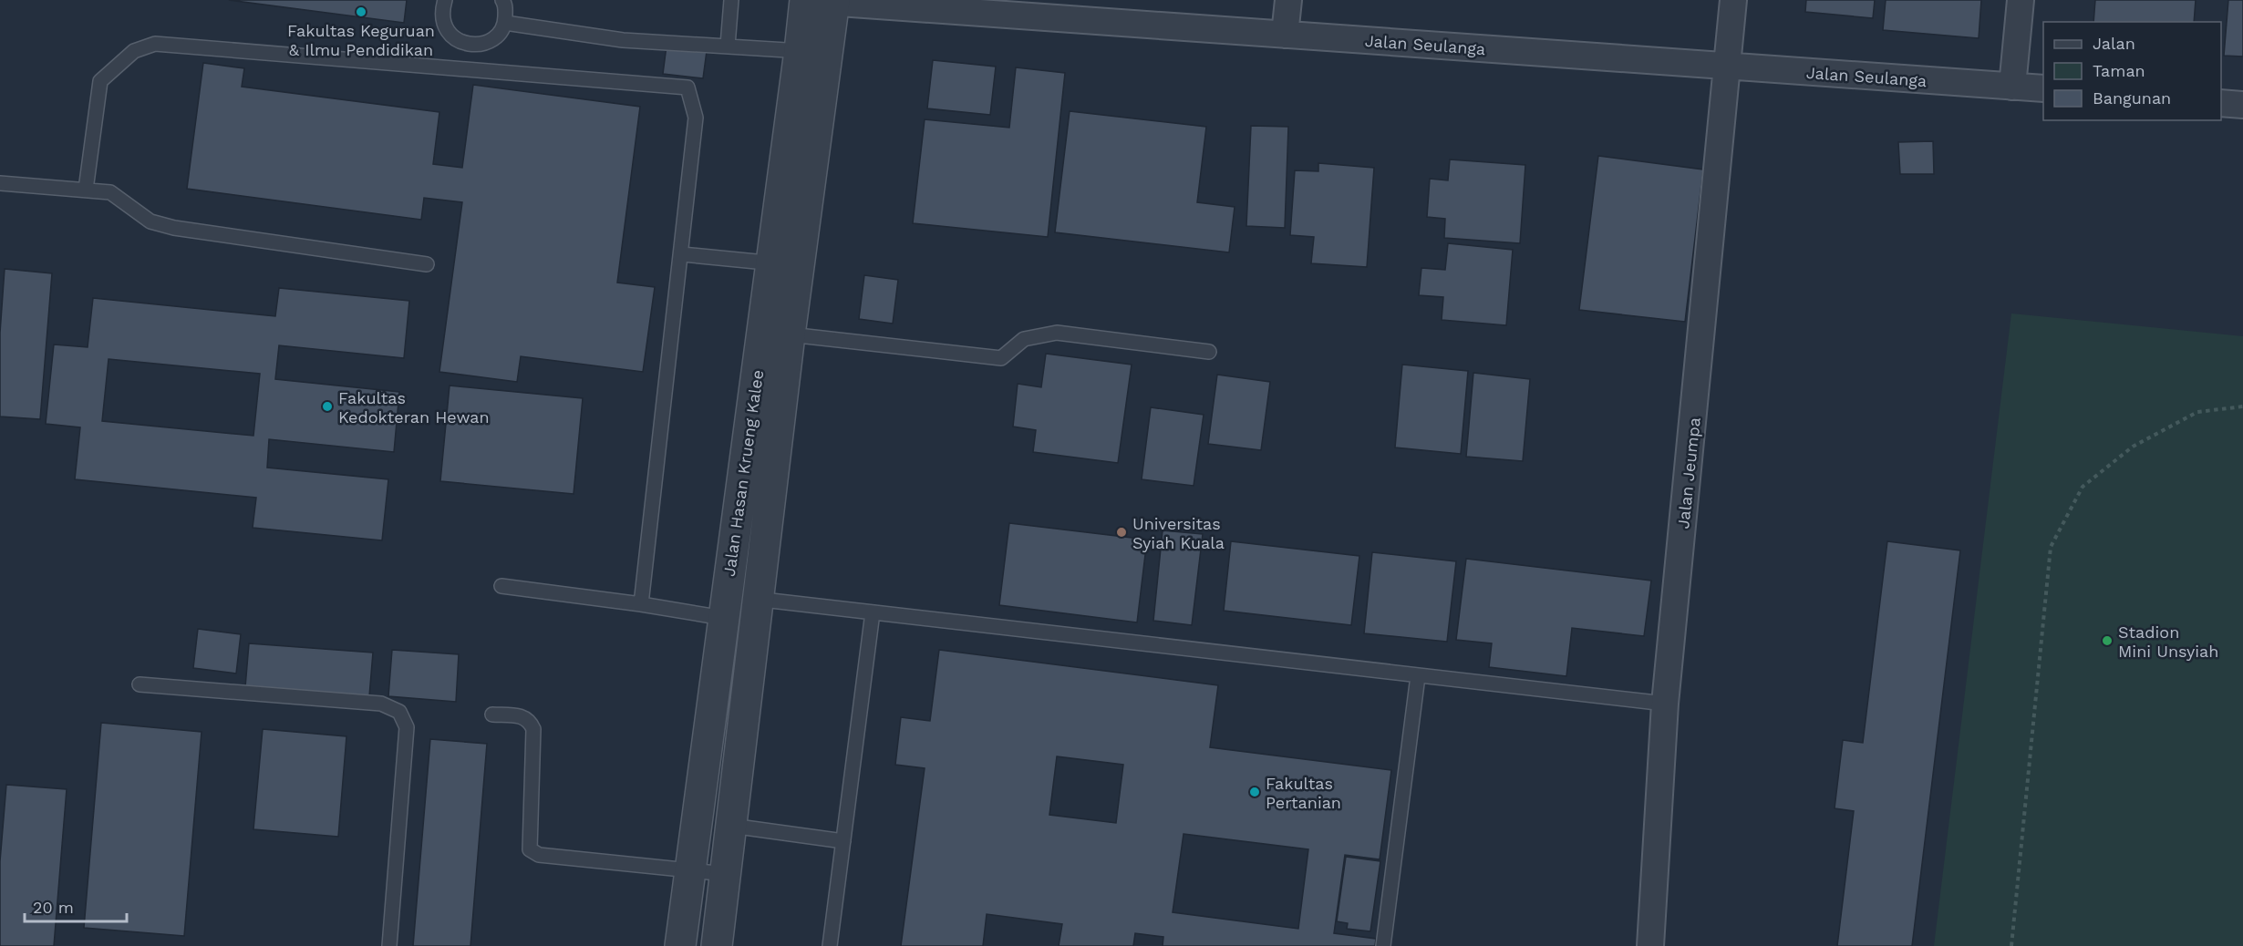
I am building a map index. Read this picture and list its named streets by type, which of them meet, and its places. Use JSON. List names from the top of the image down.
{
  "streets": {
    "street": ["Jalan Seulanga", "Jalan Hasan Krueng Kalee", "Jalan Jeumpa"]
  },
  "crossings": [
    ["Jalan Seulanga", "Jalan Hasan Krueng Kalee"],
    ["Jalan Seulanga", "Jalan Jeumpa"]
  ],
  "places": [
    "Fakultas Keguruan & Ilmu Pendidikan",
    "Fakultas Kedokteran Hewan",
    "Universitas Syiah Kuala",
    "Stadion Mini Unsyiah",
    "Fakultas Pertanian"
  ],
  "legend": ["Jalan", "Taman", "Bangunan"],
  "scale_bar": "20 m"
}
